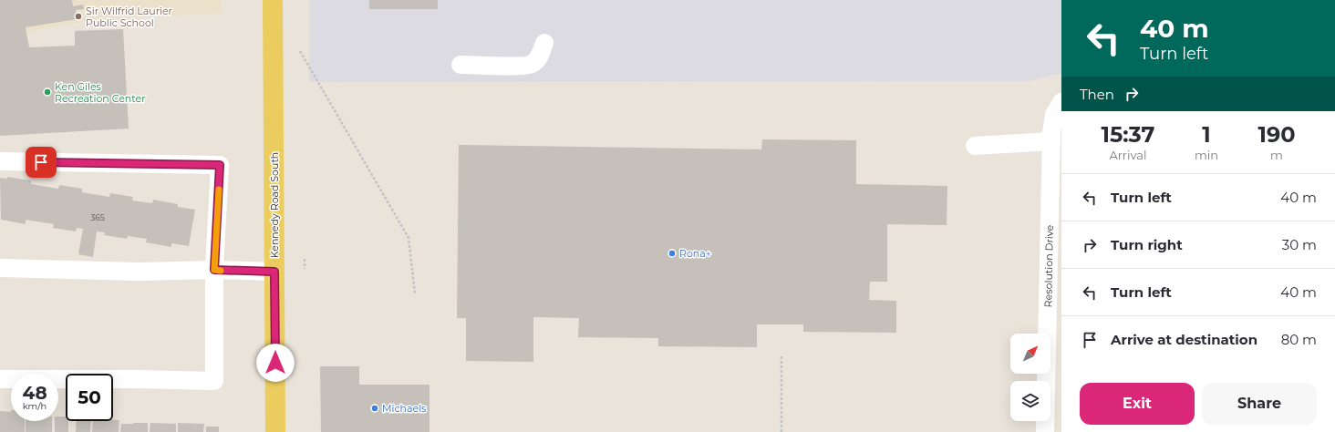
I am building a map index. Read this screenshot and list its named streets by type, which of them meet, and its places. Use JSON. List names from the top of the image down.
{
  "streets": {
    "main road": ["Kennedy Road South"],
    "street": ["Resolution Drive"]
  },
  "places": [
    "Sir Wilfrid Laurier Public School",
    "Ken Giles Recreation Center",
    "Rona+",
    "Michaels"
  ],
  "house_numbers": ["365"],
  "north": "top right",
  "page": {
    "turn": ["40 m", "Turn left"],
    "then": "Then",
    "eta": [
      "15:37",
      "Arrival",
      "1",
      "min",
      "190",
      "m"
    ],
    "list": [
      {
        "name": "Turn left",
        "value": "40 m"
      },
      {
        "name": "Turn right",
        "value": "30 m"
      },
      {
        "name": "Turn left",
        "value": "40 m"
      },
      {
        "name": "Arrive at destination",
        "value": "80 m"
      }
    ],
    "speed": "48 km/h",
    "limit": "50",
    "buttons": ["Exit", "Share"]
  }
}
